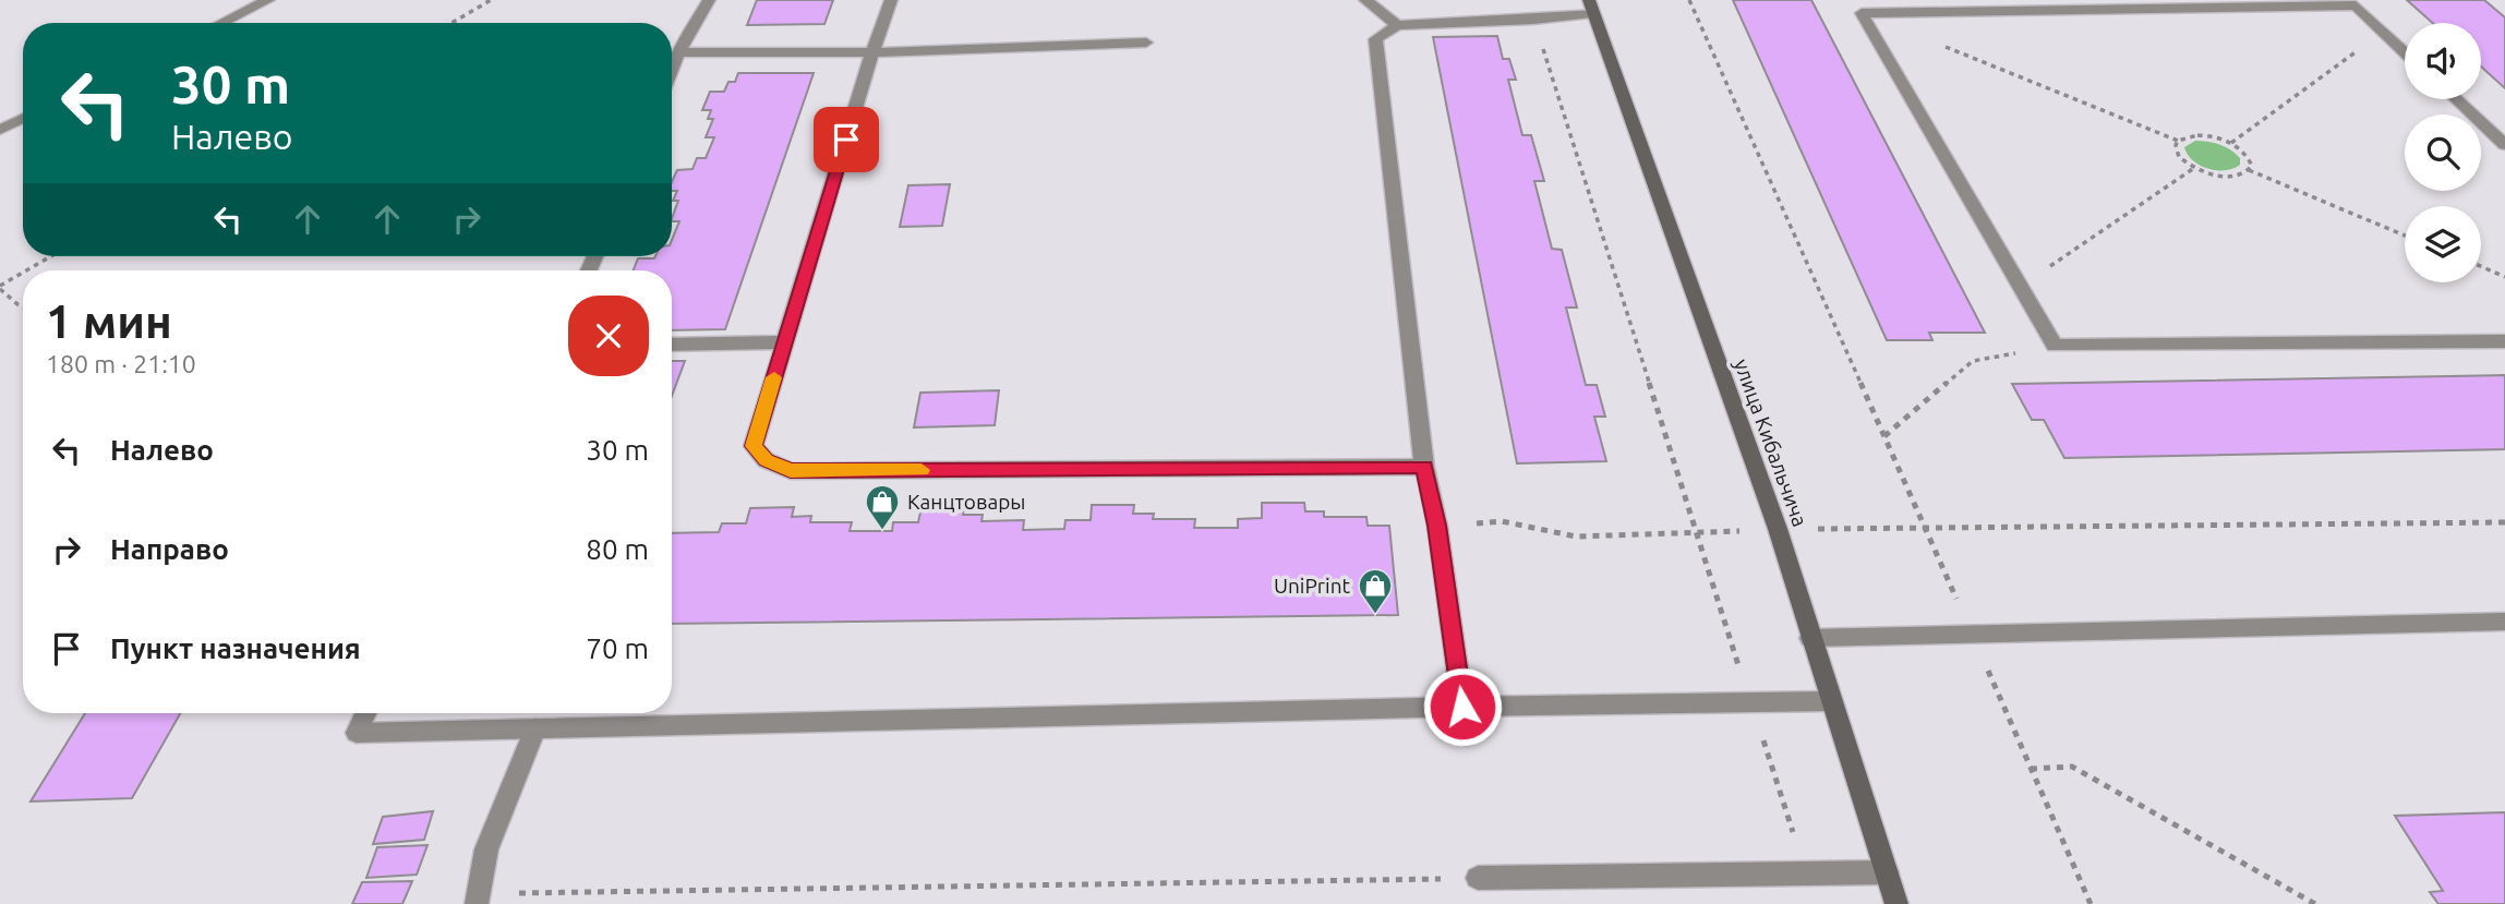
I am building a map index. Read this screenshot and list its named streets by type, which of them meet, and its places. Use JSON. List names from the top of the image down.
{
  "streets": {
    "street": ["улица Кибальчича"]
  },
  "places": {
    "shop": ["Канцтовары", "UniPrint"]
  },
  "page": {
    "turn": ["30 m", "Налево"],
    "heading": ["1 мин", "180 m · 21:10"],
    "list": [
      {
        "name": "Налево",
        "value": "30 m"
      },
      {
        "name": "Направо",
        "value": "80 m"
      },
      {
        "name": "Пункт назначения",
        "value": "70 m"
      }
    ]
  }
}
